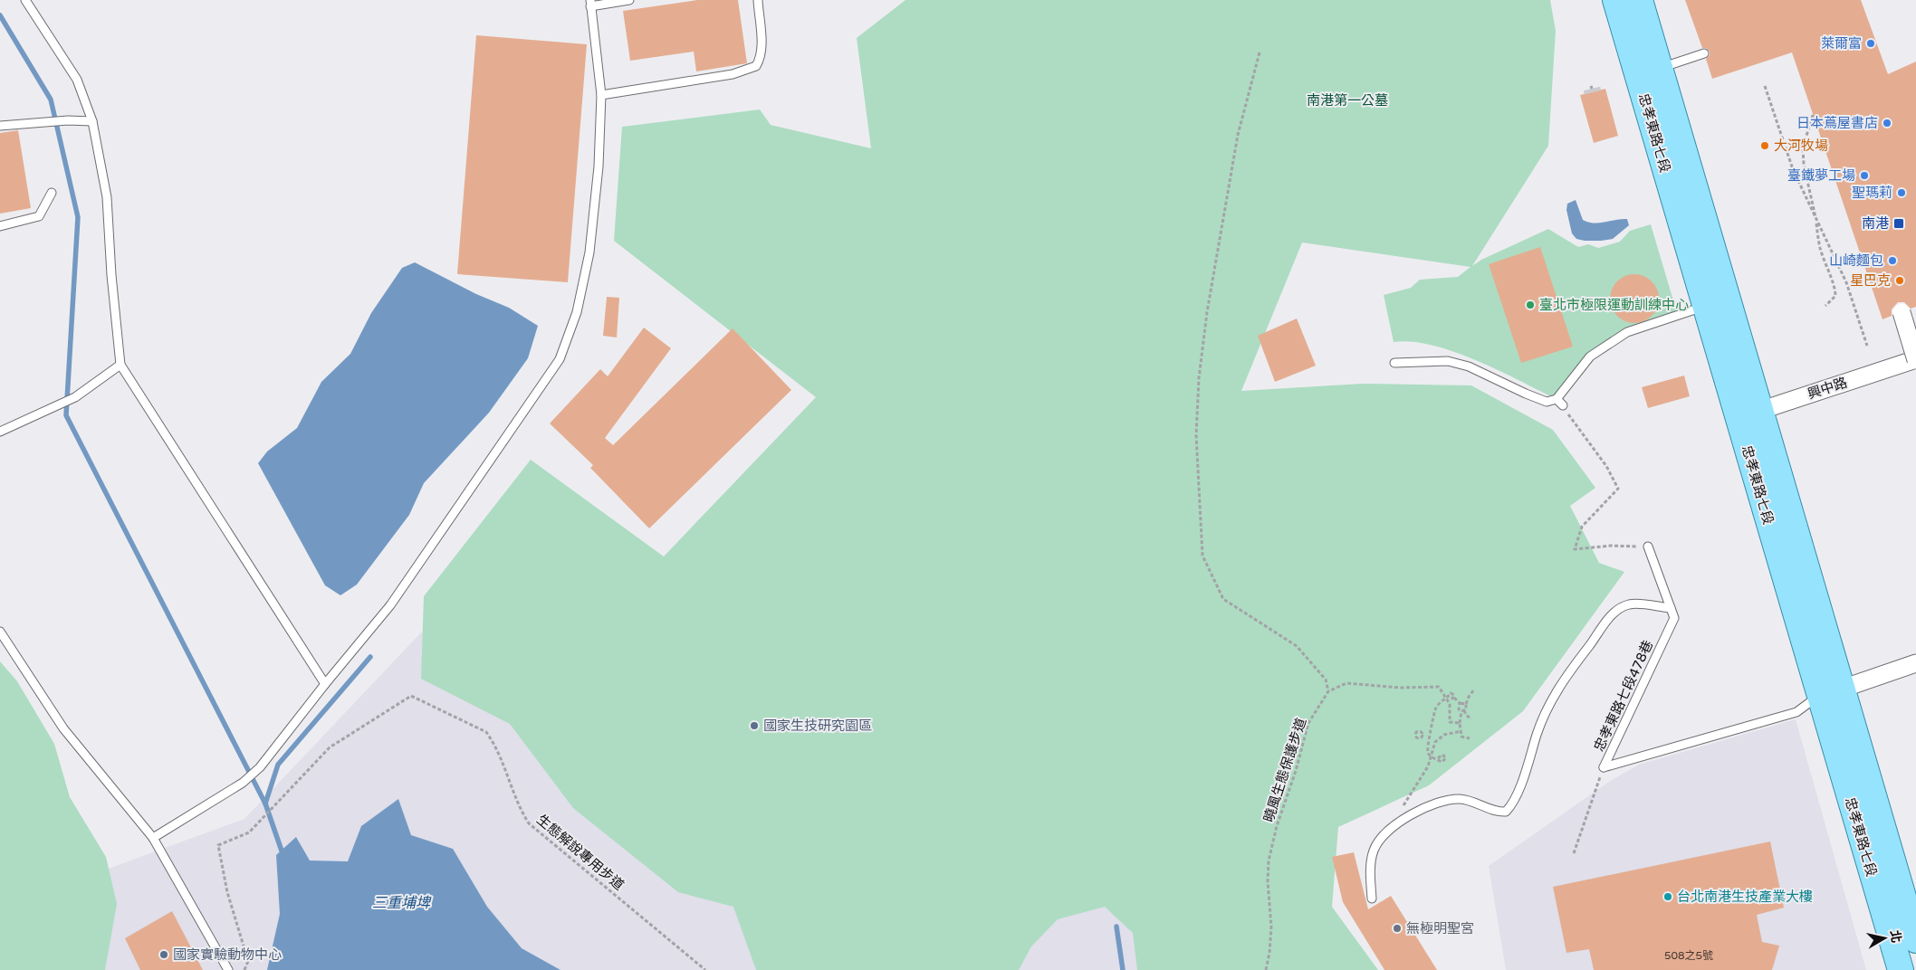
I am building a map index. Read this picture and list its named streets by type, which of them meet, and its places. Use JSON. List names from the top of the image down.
{
  "streets": {
    "main road": ["忠孝東路七段"],
    "street": ["興中路"],
    "lane": ["忠孝東路七段478巷"],
    "path": ["曉風生態保護步道", "生態解說專用步道"]
  },
  "crossings": [
    ["忠孝東路七段", "興中路"],
    ["忠孝東路七段", "忠孝東路七段478巷"]
  ],
  "water": ["三重埔埤"],
  "parks": ["南港第一公墓"],
  "places": {
    "other": [
      "萊爾富",
      "日本蔦屋書店",
      "大河牧場",
      "臺鐵夢工場",
      "聖瑪莉",
      "山崎麵包",
      "星巴克",
      "臺北市極限運動訓練中心",
      "國家生技研究園區",
      "台北南港生技產業大樓",
      "無極明聖宮",
      "國家實驗動物中心"
    ],
    "transit": ["南港"]
  },
  "house_numbers": ["508之5號"],
  "north": "right"
}
